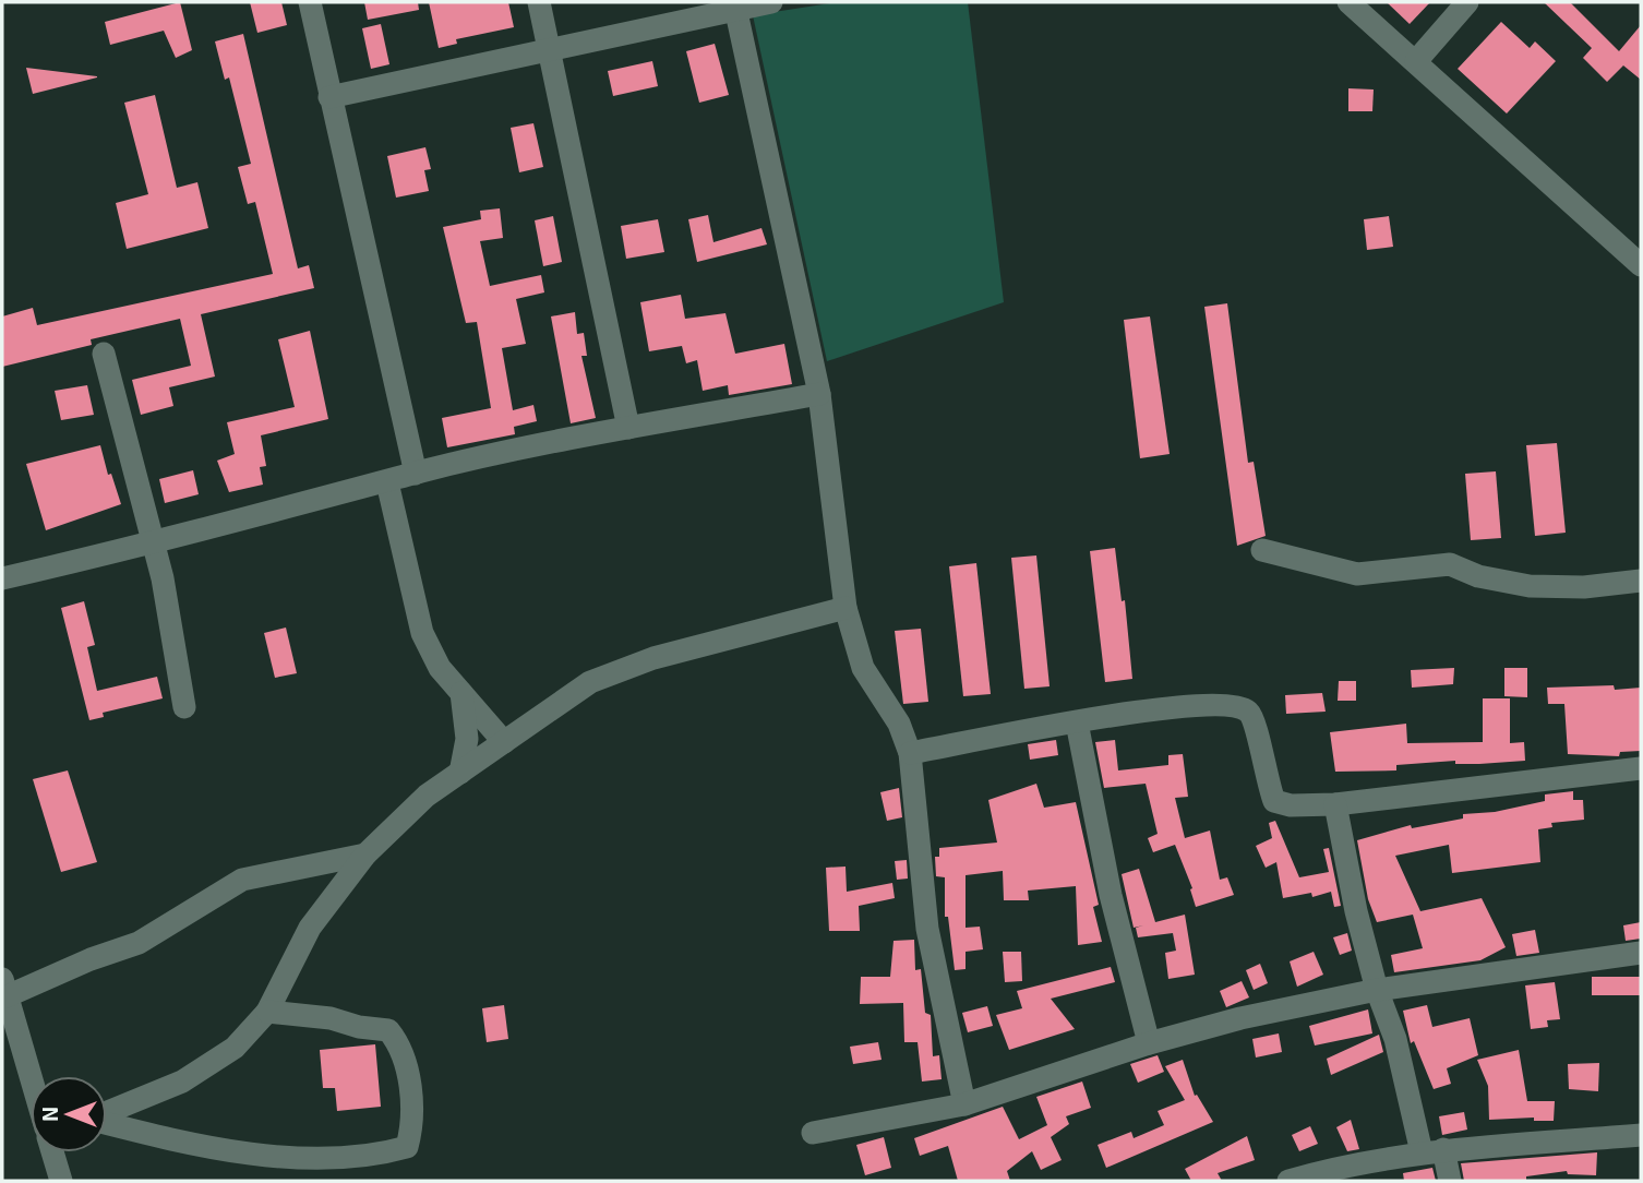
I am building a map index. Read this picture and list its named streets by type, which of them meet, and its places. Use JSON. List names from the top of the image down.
{
  "north": "left"
}
